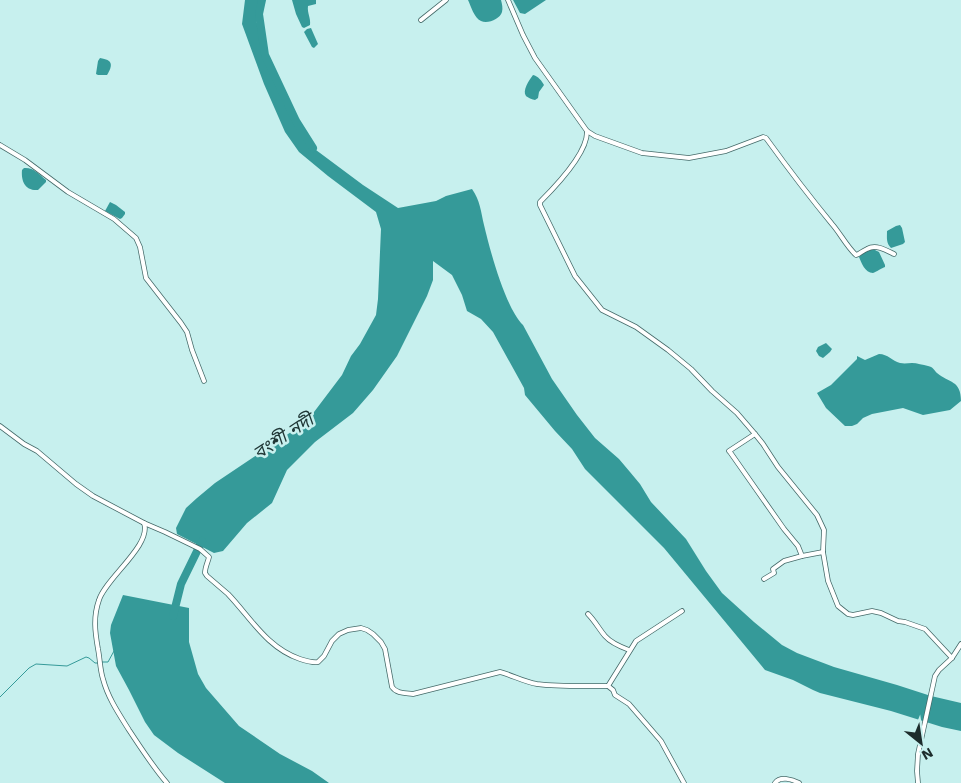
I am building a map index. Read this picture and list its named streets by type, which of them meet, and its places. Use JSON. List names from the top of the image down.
{
  "water": ["বংশী নদী"],
  "north": "bottom right"
}
